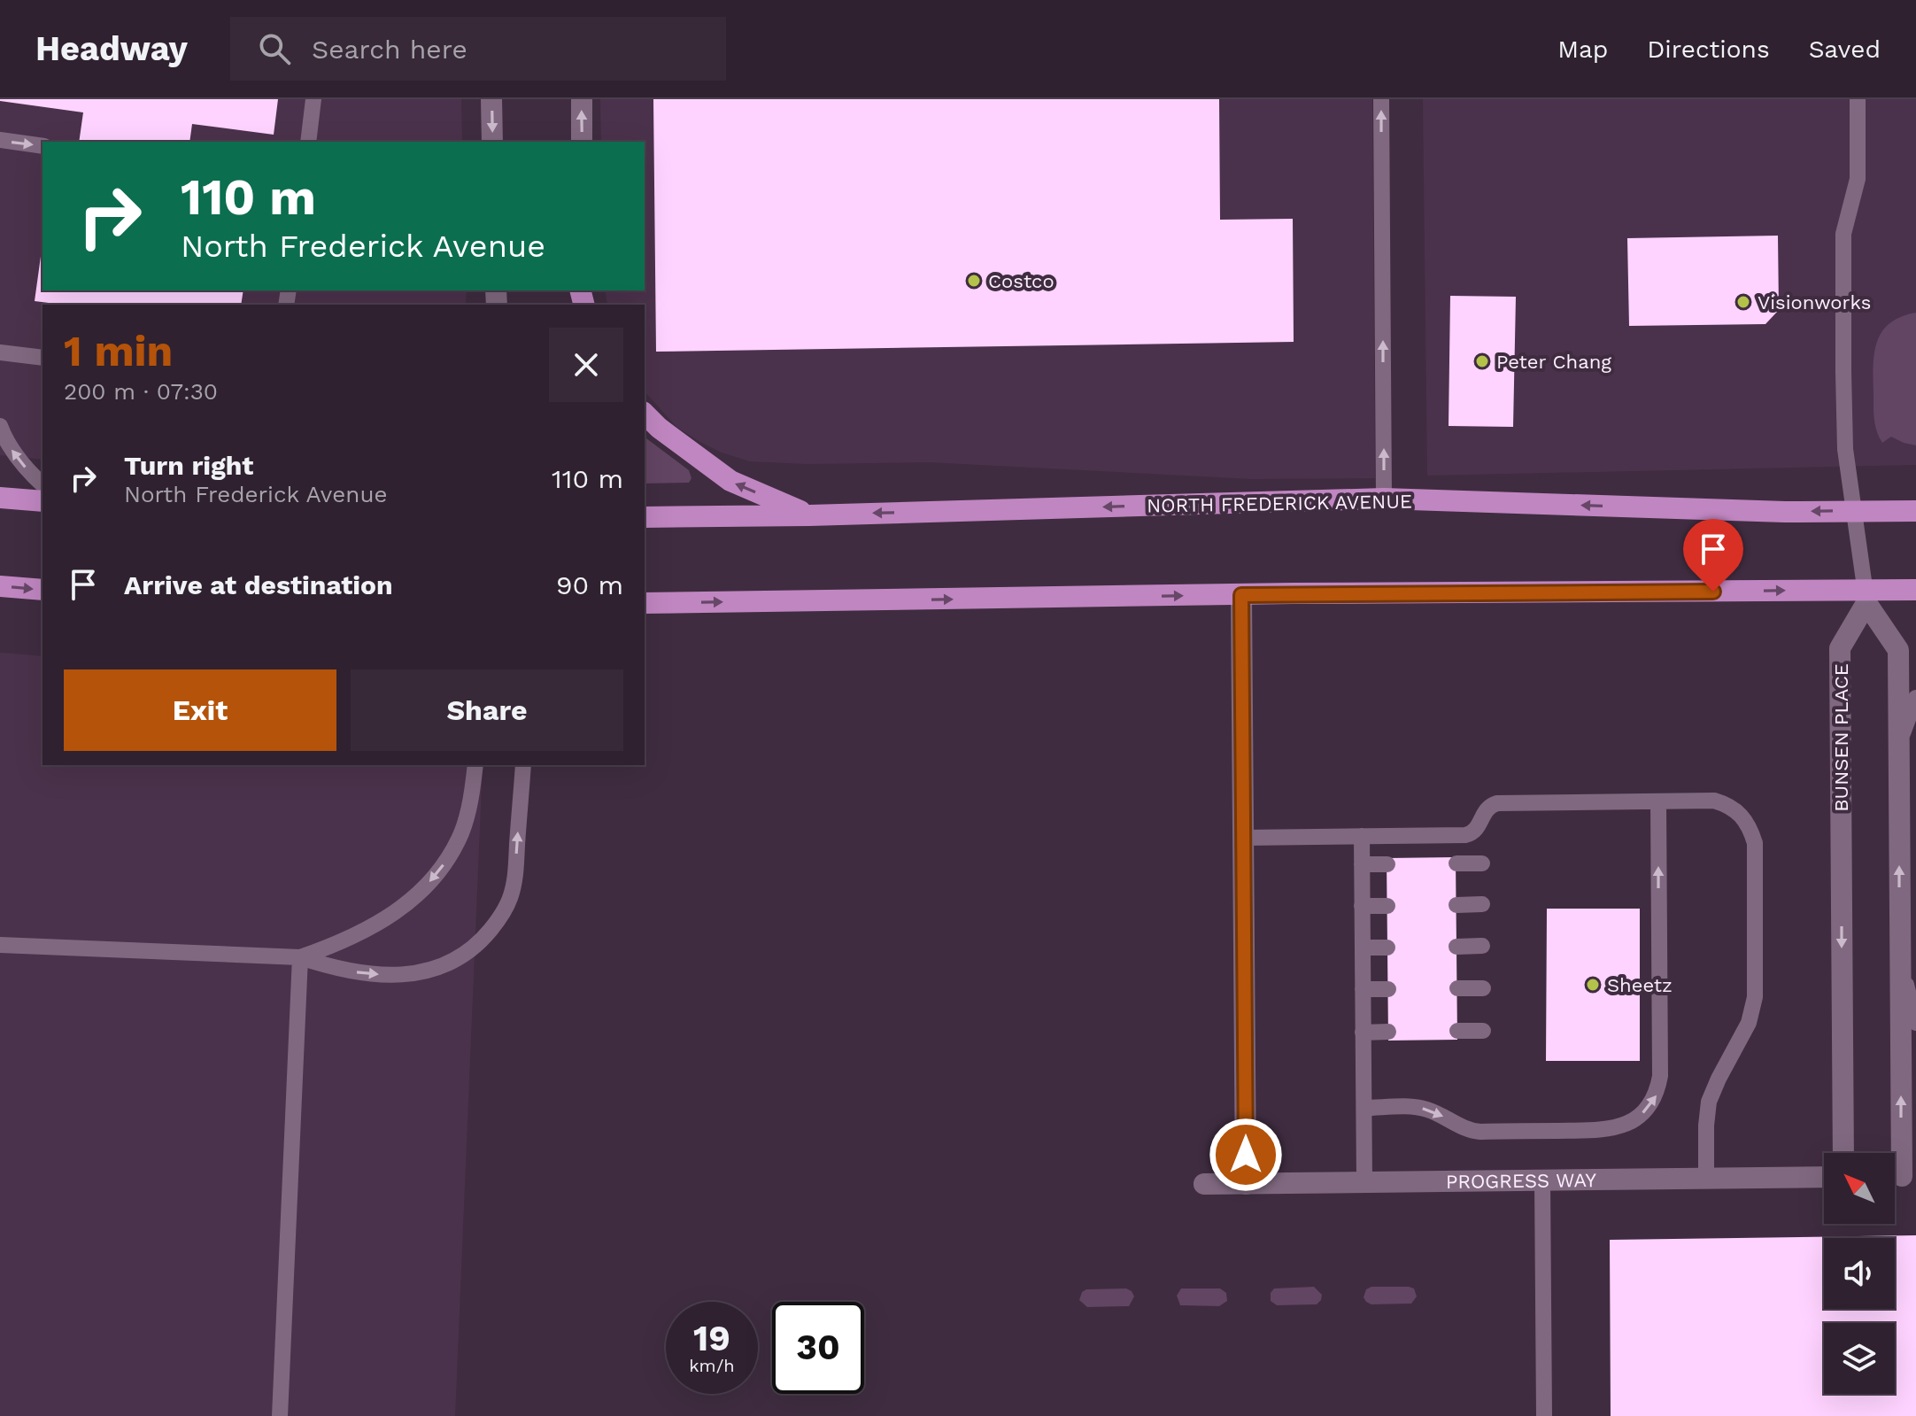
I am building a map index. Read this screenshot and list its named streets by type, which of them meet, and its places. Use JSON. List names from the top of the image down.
{
  "streets": {
    "main road": ["NORTH FREDERICK AVENUE"],
    "street": ["BUNSEN PLACE", "PROGRESS WAY"]
  },
  "places": [
    "Costco",
    "Visionworks",
    "Peter Chang",
    "Sheetz"
  ],
  "north": "top left",
  "page": {
    "header": "Headway",
    "search": "Search here",
    "nav": ["Map", "Directions", "Saved"],
    "turn": ["110 m", "North Frederick Avenue"],
    "heading": ["1 min", "200 m · 07:30"],
    "list": [
      {
        "name": "Turn right",
        "note": "North Frederick Avenue",
        "value": "110 m"
      },
      {
        "name": "Arrive at destination",
        "value": "90 m"
      }
    ],
    "buttons": ["Exit", "Share"],
    "speed": "19 km/h",
    "limit": "30"
  }
}
